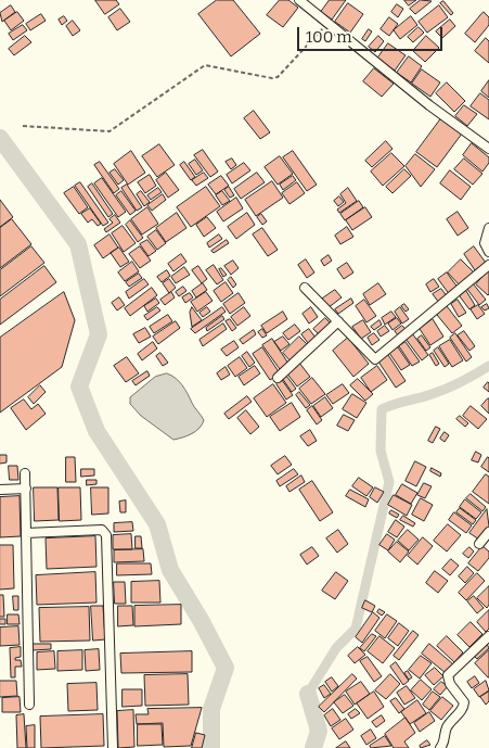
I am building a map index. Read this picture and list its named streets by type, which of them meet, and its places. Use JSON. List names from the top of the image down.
{
  "scale_bar": "100 m"
}
